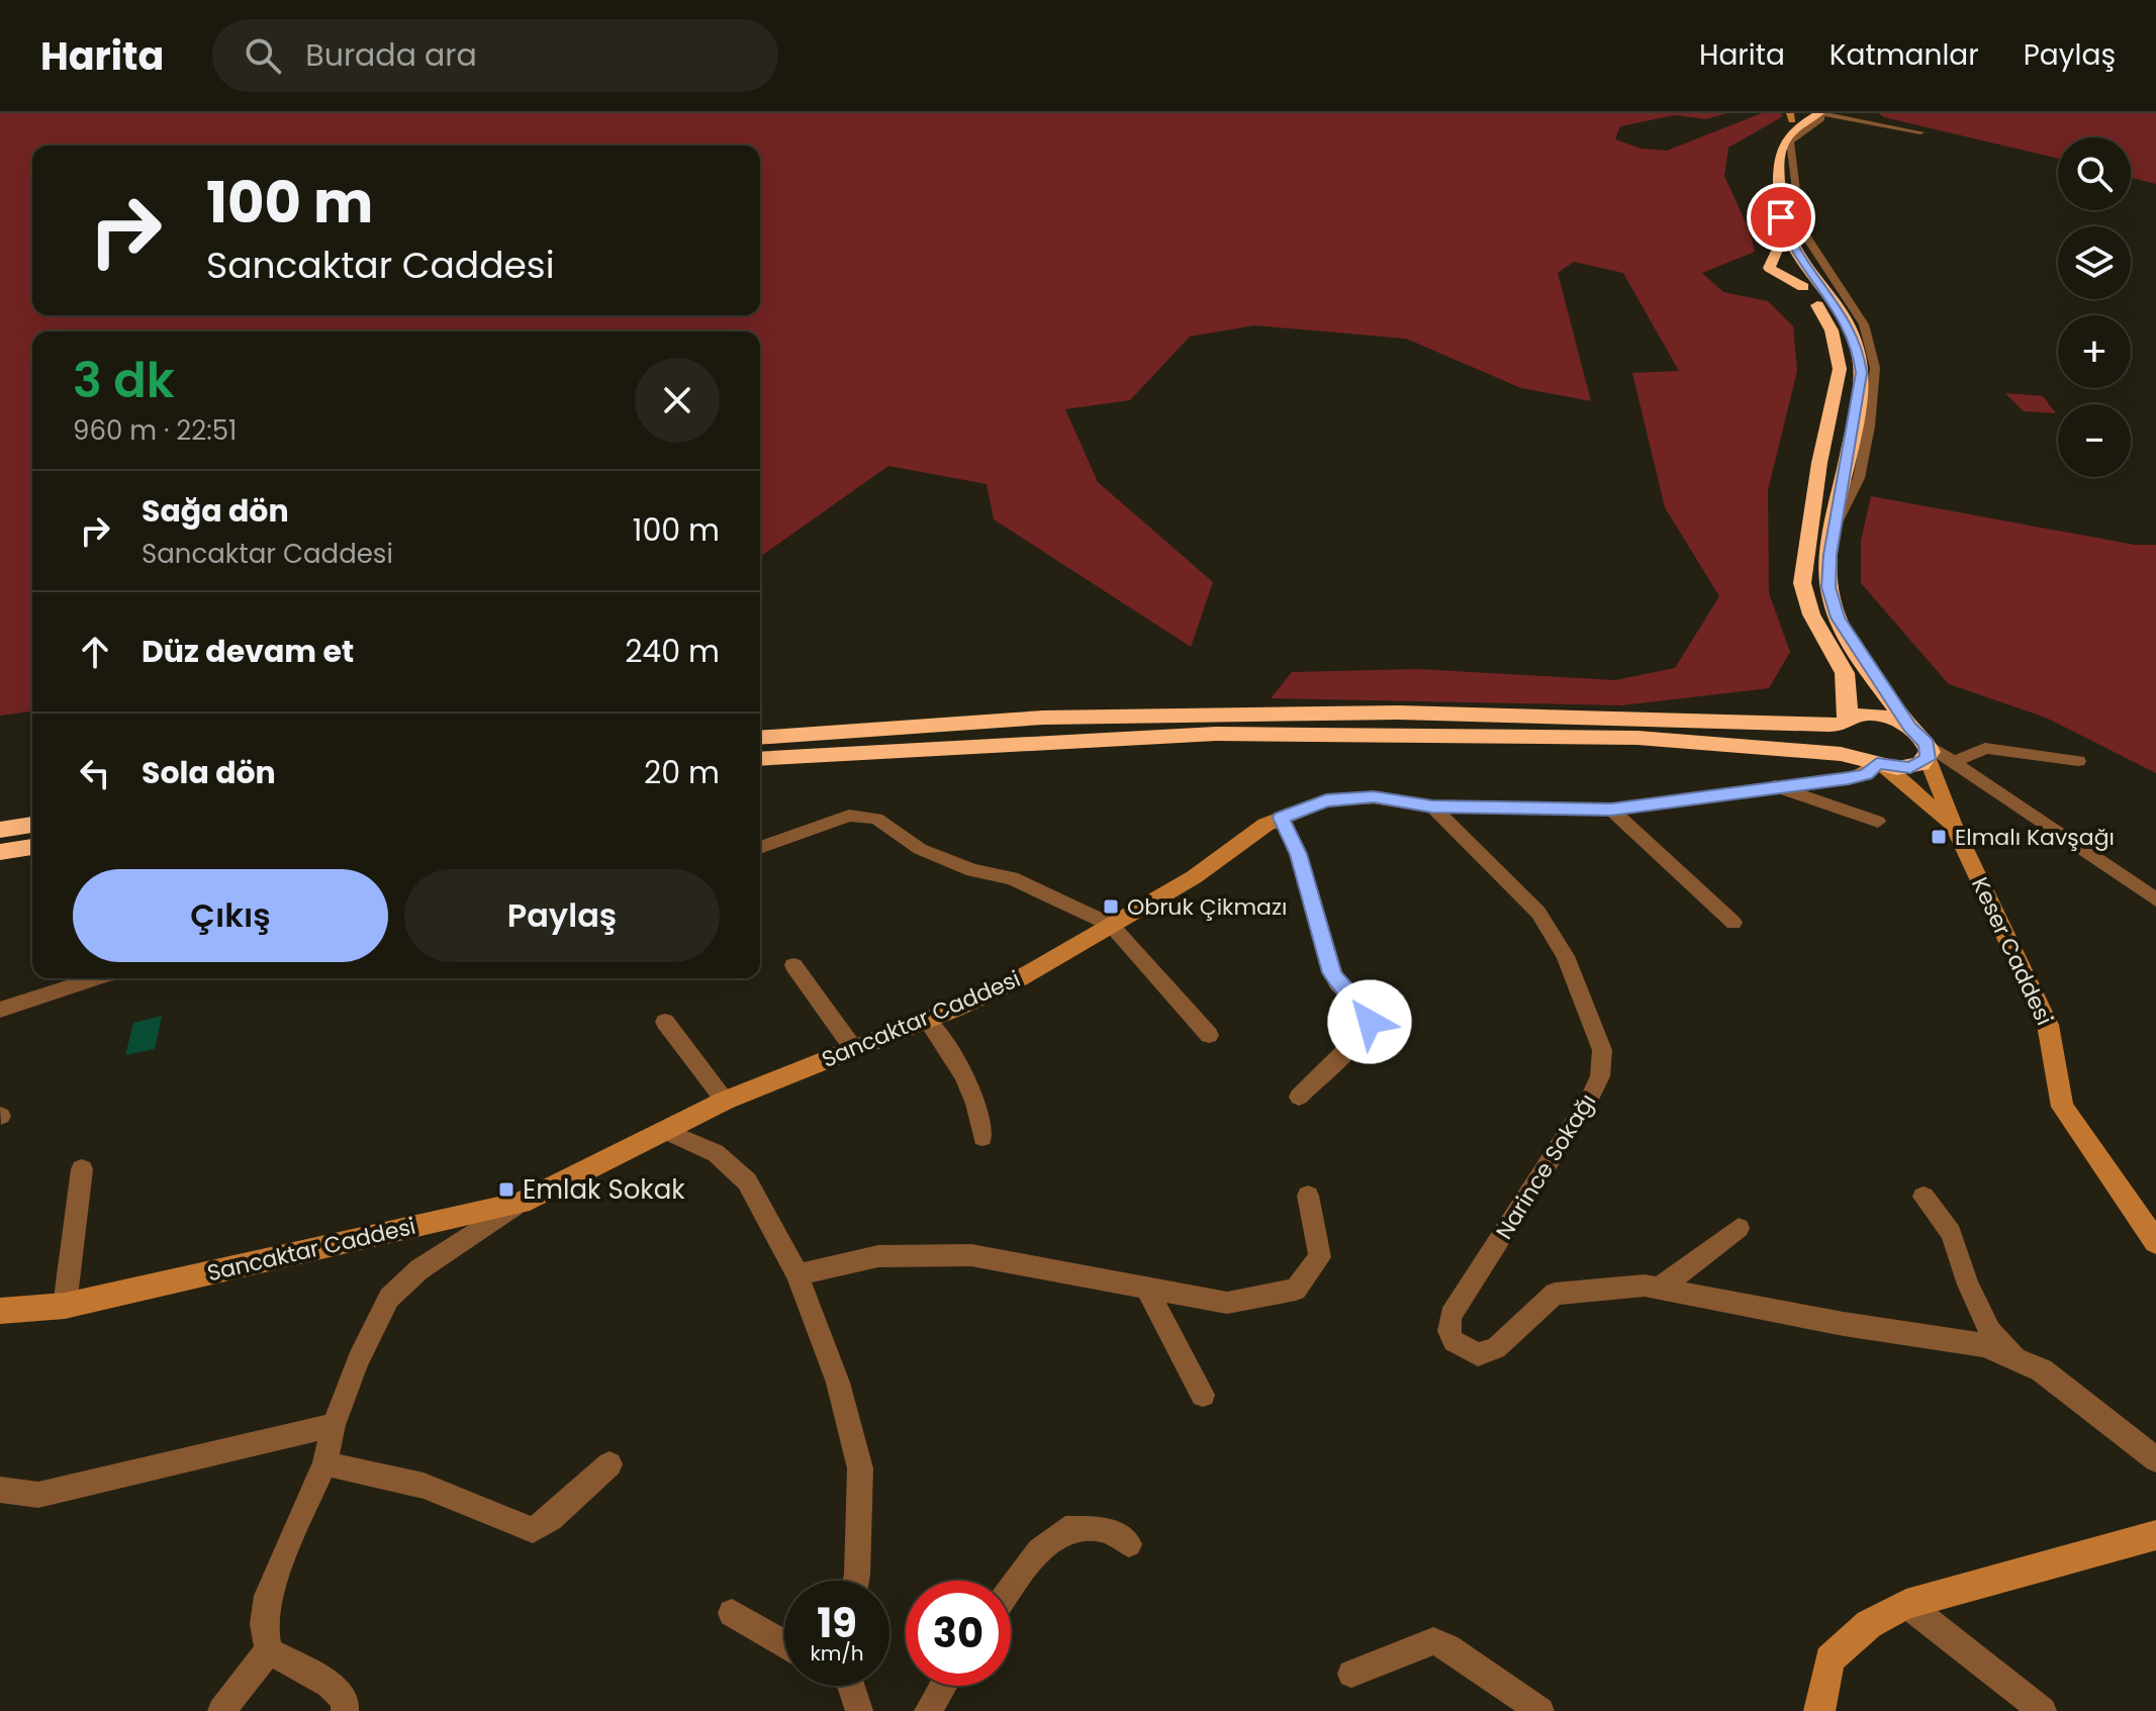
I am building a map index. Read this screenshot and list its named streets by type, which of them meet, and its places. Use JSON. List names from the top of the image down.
{
  "streets": {
    "street": ["Keser Caddesi", "Sancaktar Caddesi", "Narince Sokağı"]
  },
  "crossings": [
    ["Keser Caddesi", "Sancaktar Caddesi"],
    ["Sancaktar Caddesi", "Narince Sokağı"]
  ],
  "places": {
    "transit": ["Elmalı Kavşağı", "Obruk Çikmazı", "Emlak Sokak"]
  },
  "page": {
    "header": "Harita",
    "search": "Burada ara",
    "nav": ["Harita", "Katmanlar", "Paylaş"],
    "map_buttons": ["+", "−"],
    "turn": ["100 m", "Sancaktar Caddesi"],
    "heading": ["3 dk", "960 m · 22:51"],
    "list": [
      {
        "name": "Sağa dön",
        "note": "Sancaktar Caddesi",
        "value": "100 m"
      },
      {
        "name": "Düz devam et",
        "value": "240 m"
      },
      {
        "name": "Sola dön",
        "value": "20 m"
      }
    ],
    "buttons": ["Çıkış", "Paylaş"],
    "speed": "19 km/h",
    "limit": "30"
  }
}
